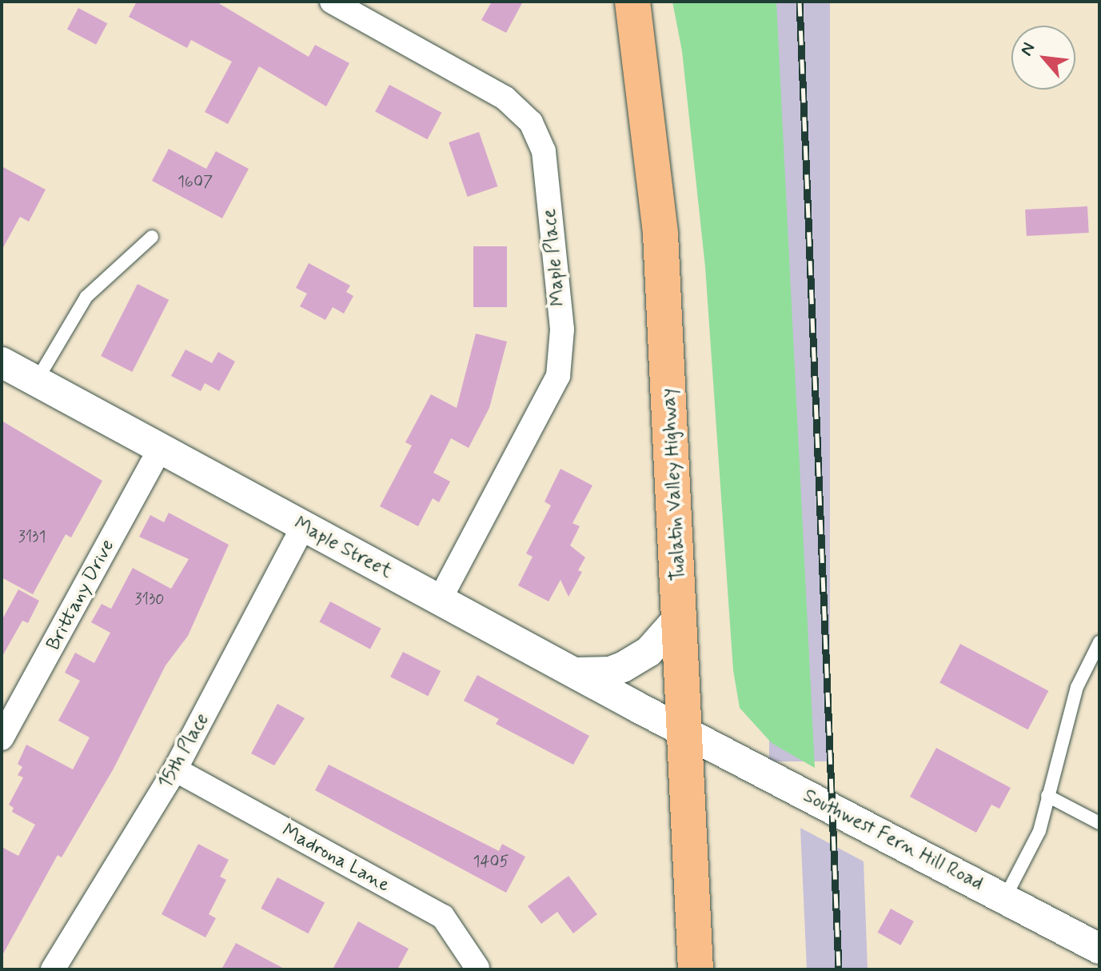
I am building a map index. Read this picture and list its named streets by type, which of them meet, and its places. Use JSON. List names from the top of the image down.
{
  "streets": {
    "highway": ["Tualatin Valley Highway"],
    "street": [
      "Maple Place",
      "Maple Street",
      "Brittany Drive",
      "15th Place",
      "Southwest Fern Hill Road",
      "Madrona Lane"
    ]
  },
  "crossings": [
    ["Maple Place", "Maple Street"],
    ["Tualatin Valley Highway", "Maple Street"],
    ["Tualatin Valley Highway", "Southwest Fern Hill Road"],
    ["Maple Street", "Brittany Drive"],
    ["Maple Street", "15th Place"],
    ["Maple Street", "Southwest Fern Hill Road"],
    ["15th Place", "Madrona Lane"]
  ],
  "house_numbers": [
    "1607",
    "3131",
    "3130",
    "1405"
  ],
  "north": "top left"
}
